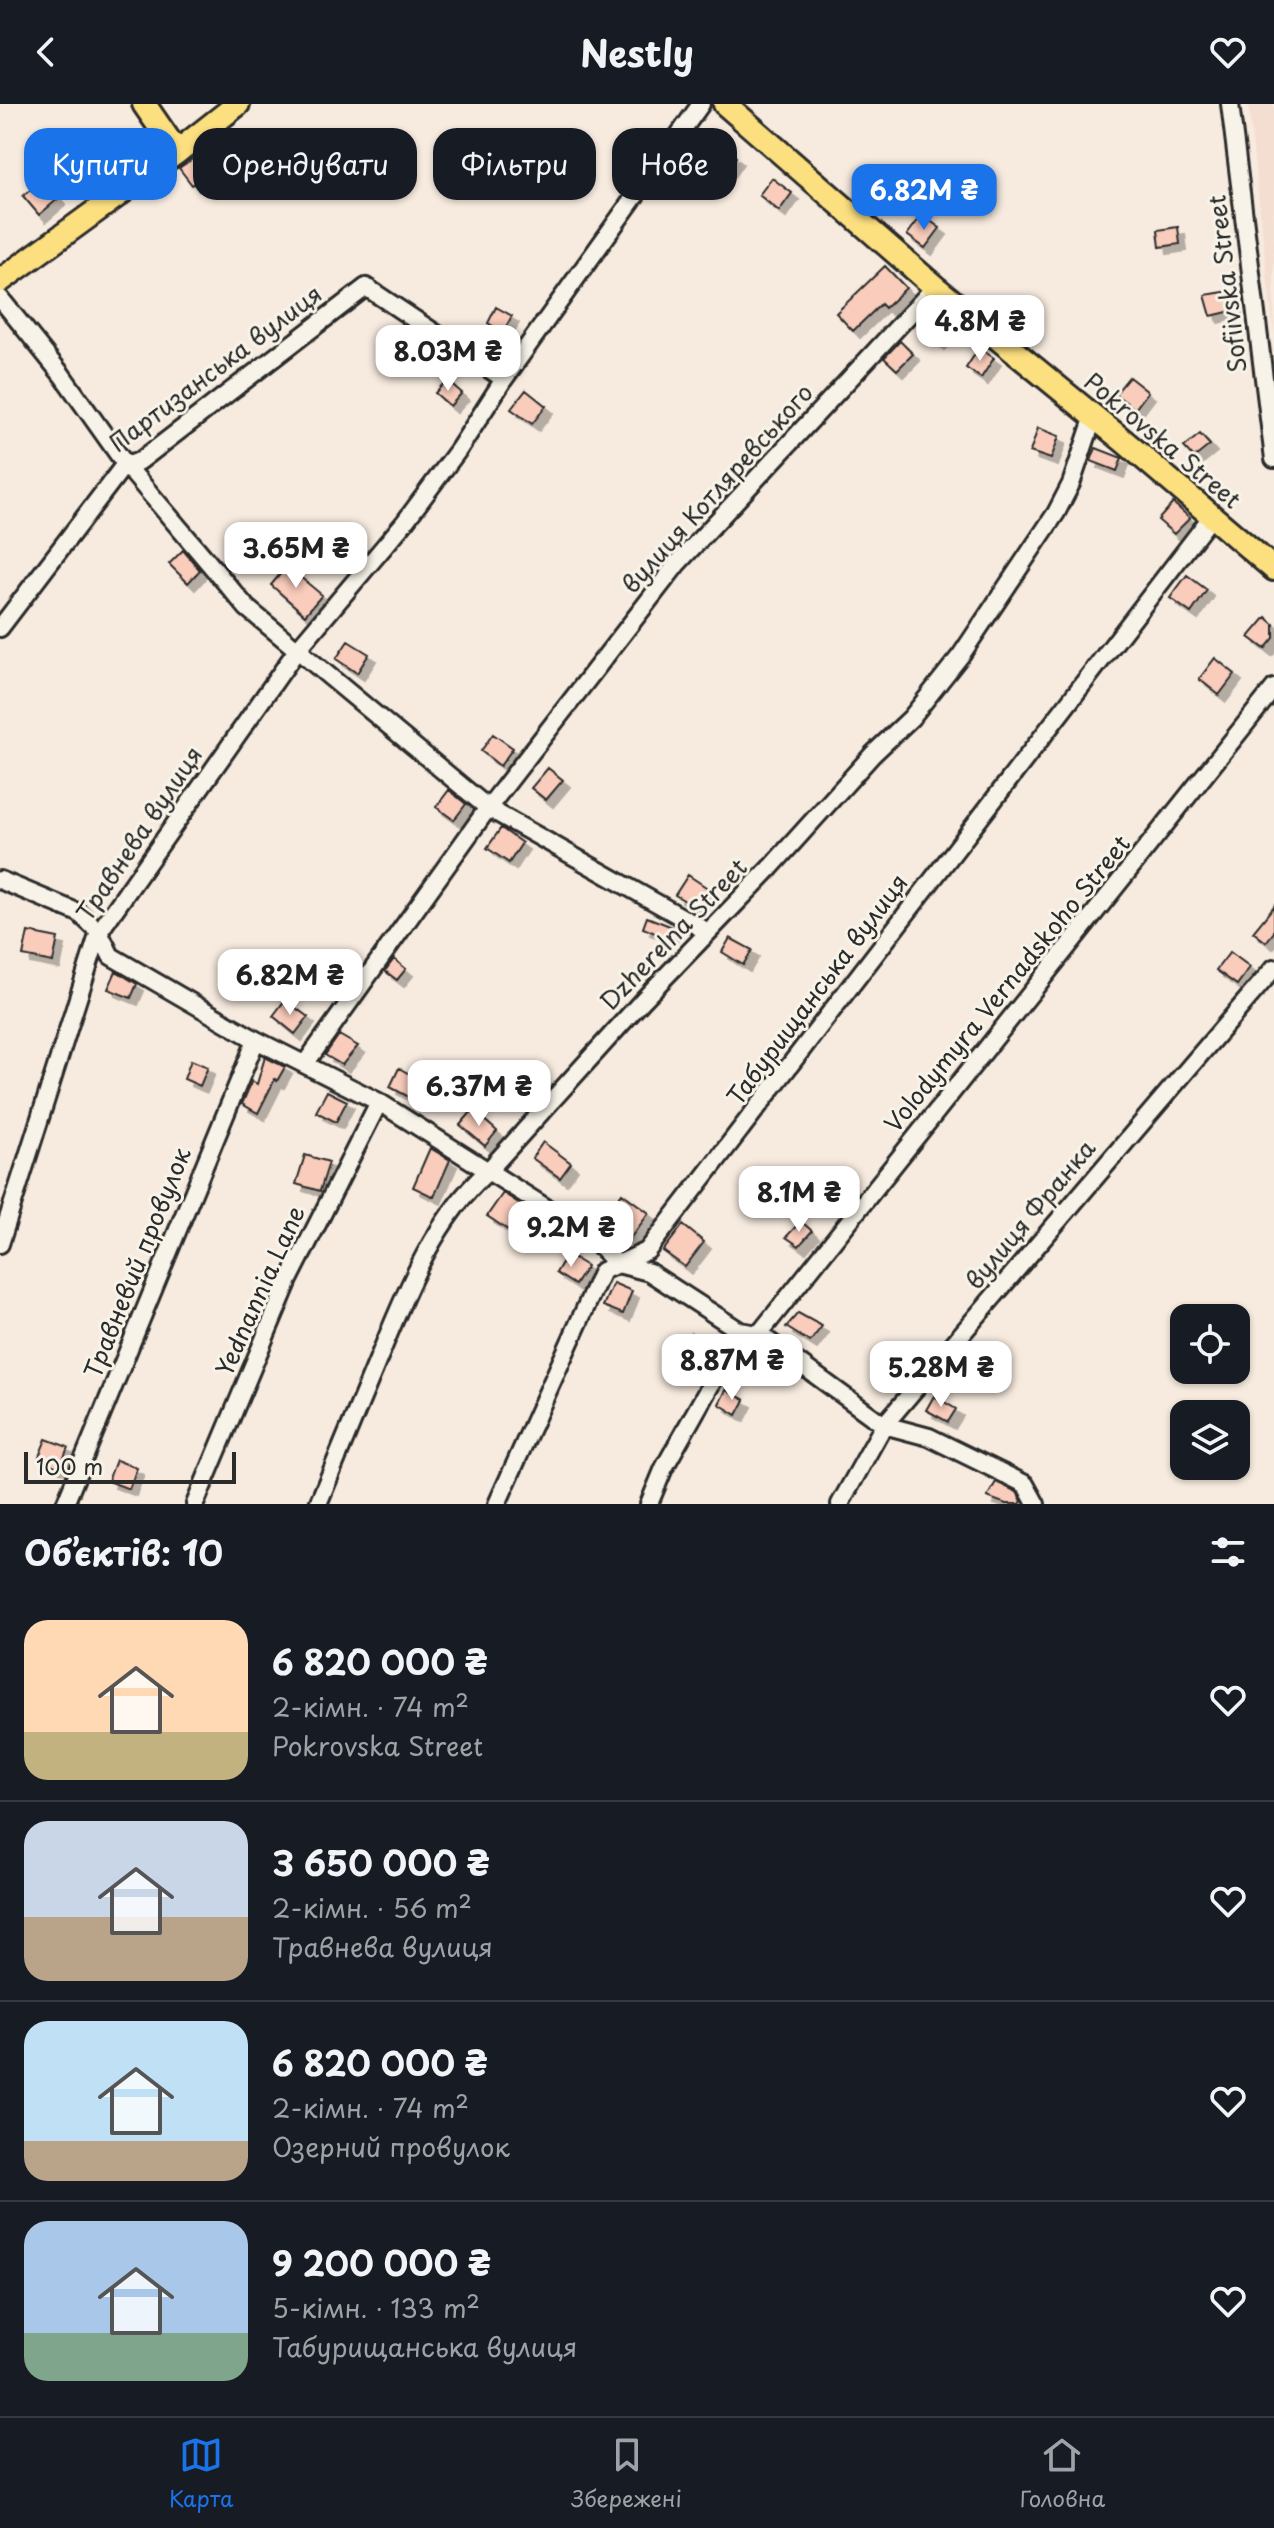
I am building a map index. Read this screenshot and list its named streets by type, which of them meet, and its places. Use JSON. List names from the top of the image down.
{
  "streets": {
    "main road": ["Pokrovska Street"],
    "street": [
      "Sofiivska Street",
      "Партизанська вулиця",
      "вулиця Котляревського",
      "Травнева вулиця",
      "Dzherelna Street",
      "Volodymyra Vernadskoho Street",
      "Табурищанська вулиця",
      "вулиця Франка",
      "Травневий провулок",
      "Yednannia Lane"
    ]
  },
  "crossings": [
    ["Партизанська вулиця", "Травнева вулиця"],
    ["Pokrovska Street", "вулиця Котляревського"],
    ["Pokrovska Street", "Dzherelna Street"],
    ["Pokrovska Street", "Табурищанська вулиця"]
  ],
  "scale_bar": "100 m",
  "page": {
    "header": "Nestly",
    "chip": [
      "Купити",
      "Орендувати",
      "Фільтри",
      "Нове"
    ],
    "price": [
      "6.82M ₴",
      "4.8M ₴",
      "8.03M ₴",
      "3.65M ₴",
      "6.82M ₴",
      "6.37M ₴",
      "8.1M ₴",
      "9.2M ₴",
      "8.87M ₴",
      "5.28M ₴"
    ],
    "scale": "100 m",
    "heading": "Об’єктів: 10",
    "list": [
      {
        "name": "6 820 000 ₴",
        "note": "2-кімн. · 74 m² · Pokrovska Street"
      },
      {
        "name": "3 650 000 ₴",
        "note": "2-кімн. · 56 m² · Травнева вулиця"
      },
      {
        "name": "6 820 000 ₴",
        "note": "2-кімн. · 74 m² · Озерний провулок"
      },
      {
        "name": "9 200 000 ₴",
        "note": "5-кімн. · 133 m² · Табурищанська вулиця"
      }
    ],
    "tabs": ["Карта", "Збережені", "Головна"]
  }
}
